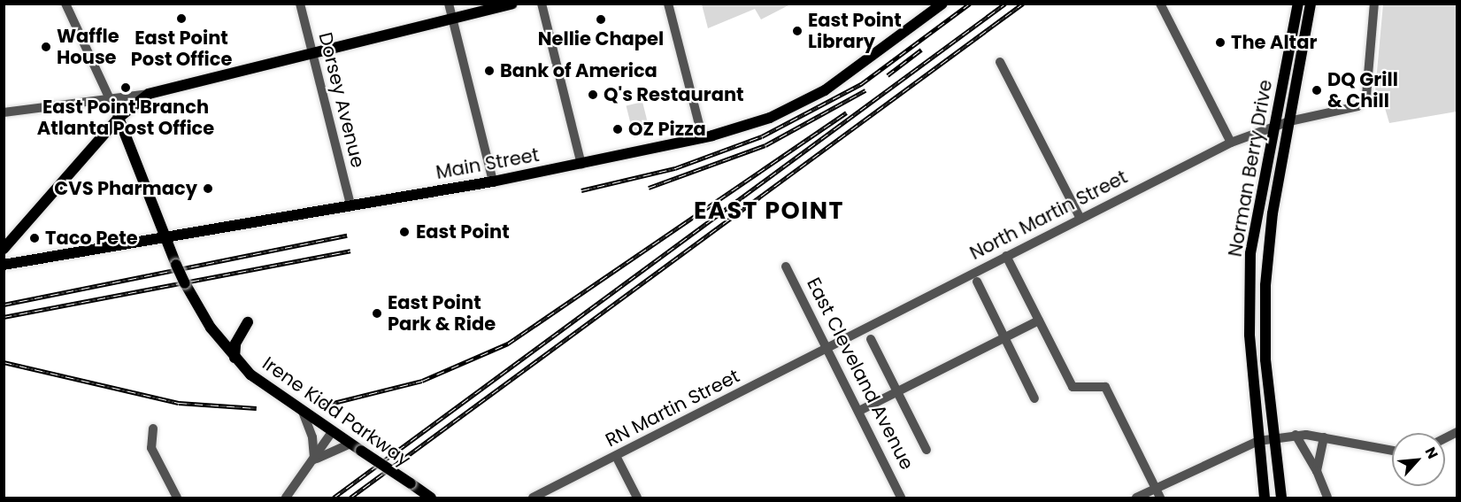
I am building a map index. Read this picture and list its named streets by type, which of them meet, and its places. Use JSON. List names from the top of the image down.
{
  "streets": {
    "main road": ["Main Street", "Norman Berry Drive", "Irene Kidd Parkway"],
    "street": [
      "Dorsey Avenue",
      "North Martin Street",
      "East Cleveland Avenue",
      "RN Martin Street"
    ]
  },
  "crossings": [
    ["Dorsey Avenue", "Main Street"],
    ["Main Street", "Irene Kidd Parkway"],
    ["Norman Berry Drive", "North Martin Street"],
    ["North Martin Street", "East Cleveland Avenue"],
    ["North Martin Street", "RN Martin Street"],
    ["East Cleveland Avenue", "RN Martin Street"]
  ],
  "districts": ["EAST POINT"],
  "places": [
    "East Point Post Office",
    "Nellie Chapel",
    "East Point Library",
    "The Altar",
    "Waffle House",
    "Bank of America",
    "East Point Branch Atlanta Post Office",
    "DQ Grill & Chill",
    "Q's Restaurant",
    "OZ Pizza",
    "CVS Pharmacy",
    "East Point",
    "Taco Pete",
    "East Point Park & Ride"
  ],
  "north": "top right"
}
